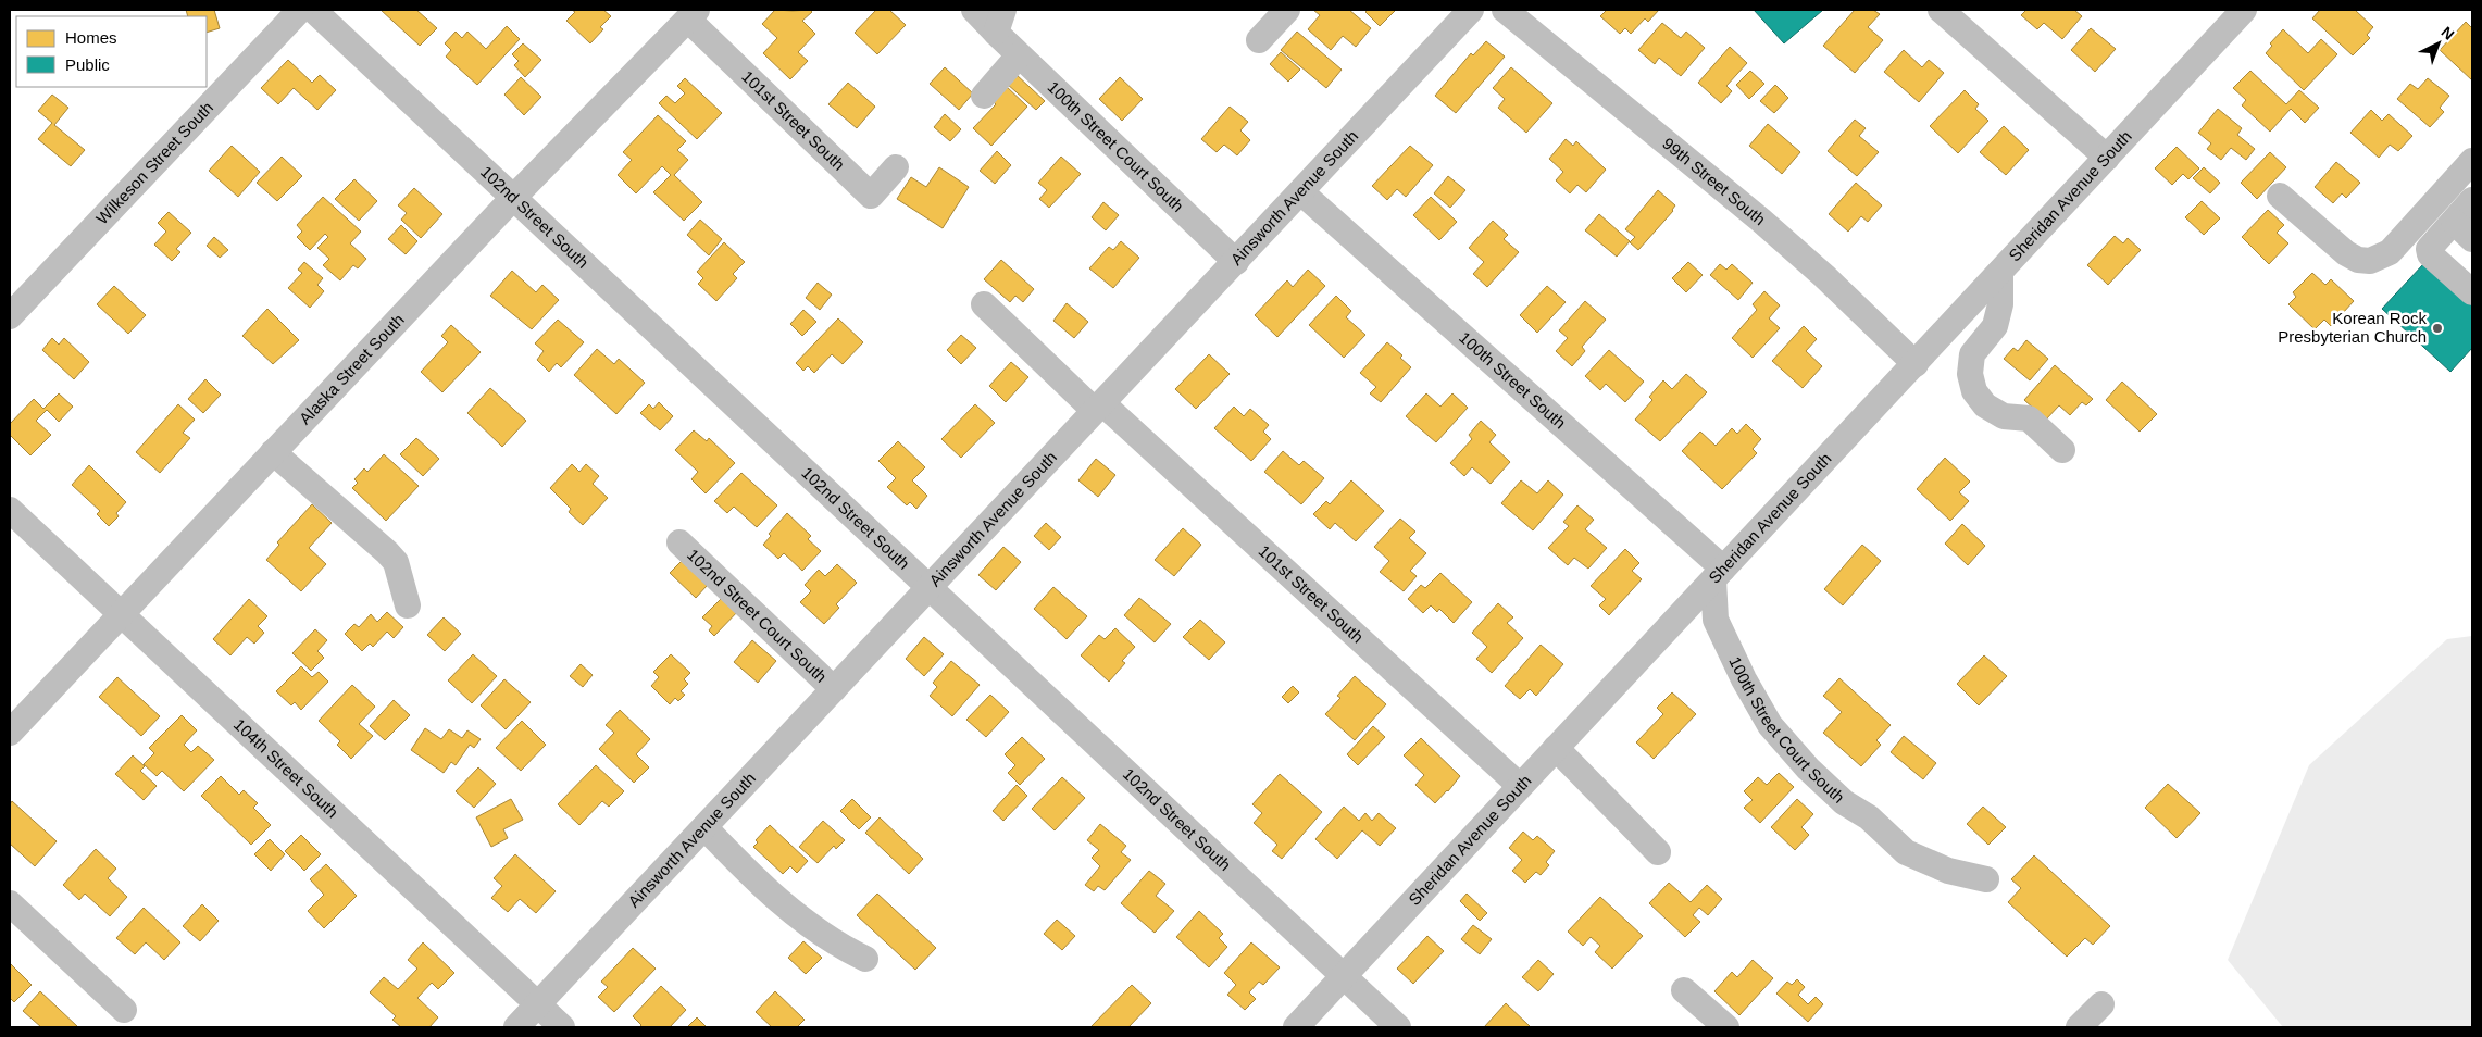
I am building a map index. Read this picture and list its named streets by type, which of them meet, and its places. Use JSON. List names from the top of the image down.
{
  "streets": {
    "street": [
      "101st Street South",
      "100th Street Court South",
      "Wilkeson Street South",
      "99th Street South",
      "Sheridan Avenue South",
      "Ainsworth Avenue South",
      "102nd Street South",
      "Alaska Street South",
      "100th Street South",
      "102nd Street Court South",
      "104th Street South"
    ]
  },
  "crossings": [
    ["101st Street South", "Sheridan Avenue South"],
    ["101st Street South", "Ainsworth Avenue South"],
    ["101st Street South", "Alaska Street South"],
    ["100th Street Court South", "Sheridan Avenue South"],
    ["100th Street Court South", "Ainsworth Avenue South"],
    ["100th Street Court South", "100th Street South"],
    ["99th Street South", "Sheridan Avenue South"],
    ["Sheridan Avenue South", "102nd Street South"],
    ["Sheridan Avenue South", "100th Street South"],
    ["Ainsworth Avenue South", "102nd Street South"],
    ["Ainsworth Avenue South", "100th Street South"],
    ["Ainsworth Avenue South", "102nd Street Court South"],
    ["Ainsworth Avenue South", "104th Street South"],
    ["102nd Street South", "Alaska Street South"],
    ["Alaska Street South", "104th Street South"]
  ],
  "places": ["Korean Rock Presbyterian Church"],
  "legend": ["Homes", "Public"],
  "north": "top right"
}
